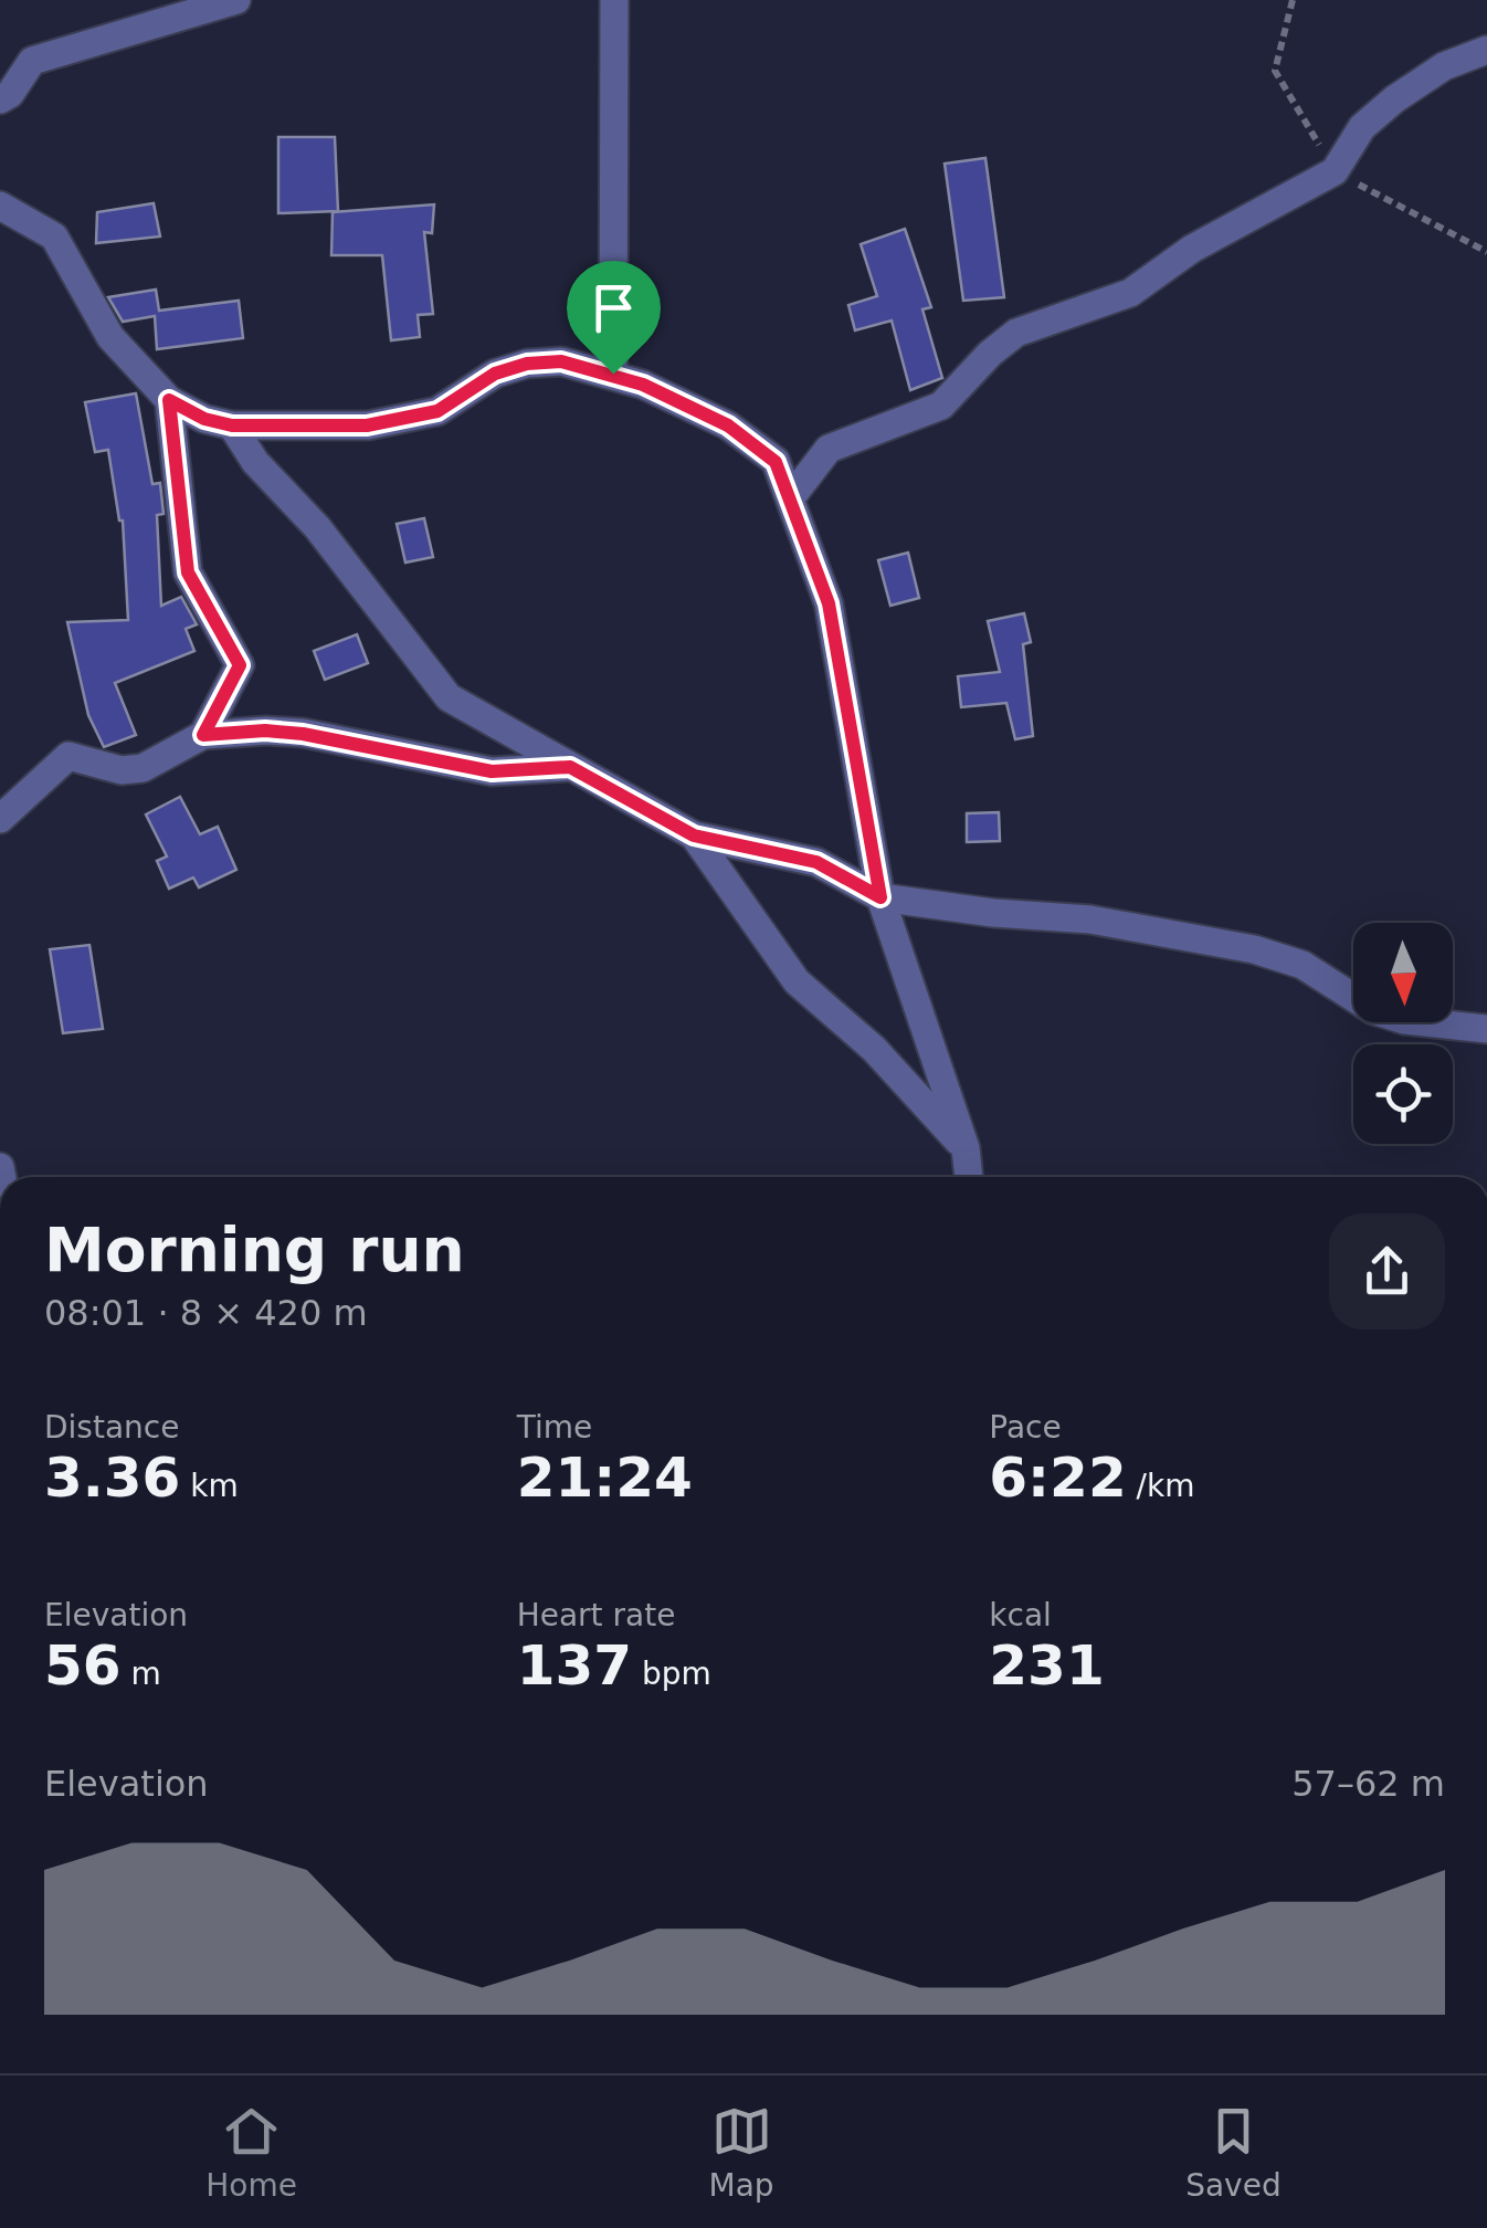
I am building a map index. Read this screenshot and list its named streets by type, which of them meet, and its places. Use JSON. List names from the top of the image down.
{
  "north": "bottom",
  "page": {
    "heading": ["Morning run", "08:01 · 8 × 420 m"],
    "stats": [
      ["Distance", "3.36 km"],
      ["Time", "21:24"],
      ["Pace", "6:22 /km"],
      ["Elevation", "56 m"],
      ["Heart rate", "137 bpm"],
      ["kcal", "231"]
    ],
    "chart": ["Elevation", "57–62 m"],
    "tabs": ["Home", "Map", "Saved"]
  }
}
